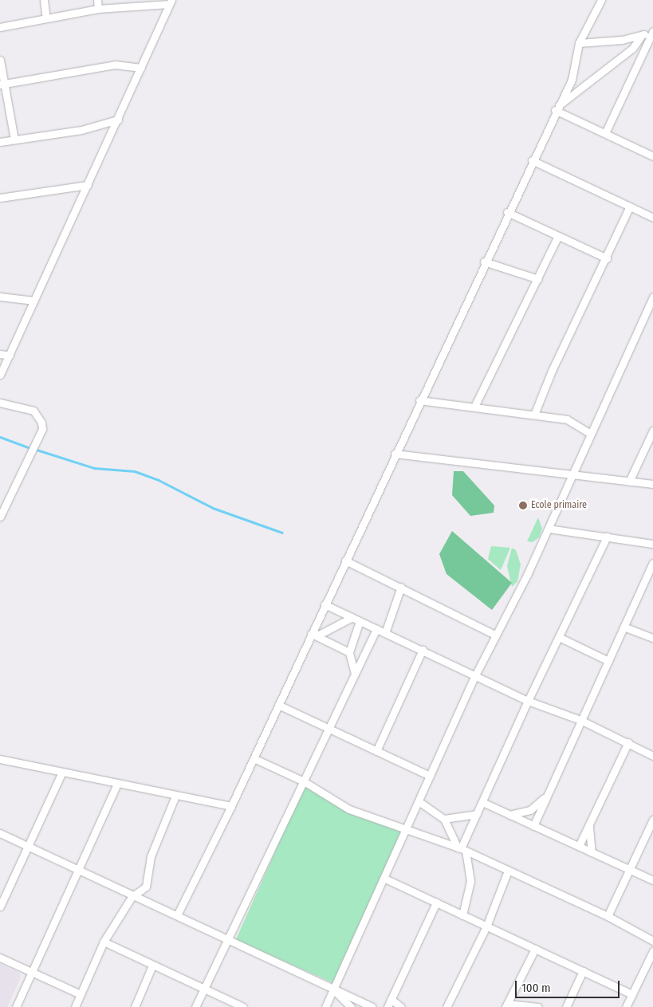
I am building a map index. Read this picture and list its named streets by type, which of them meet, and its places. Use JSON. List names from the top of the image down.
{
  "places": ["Ecole primaire"],
  "scale_bar": "100 m"
}
